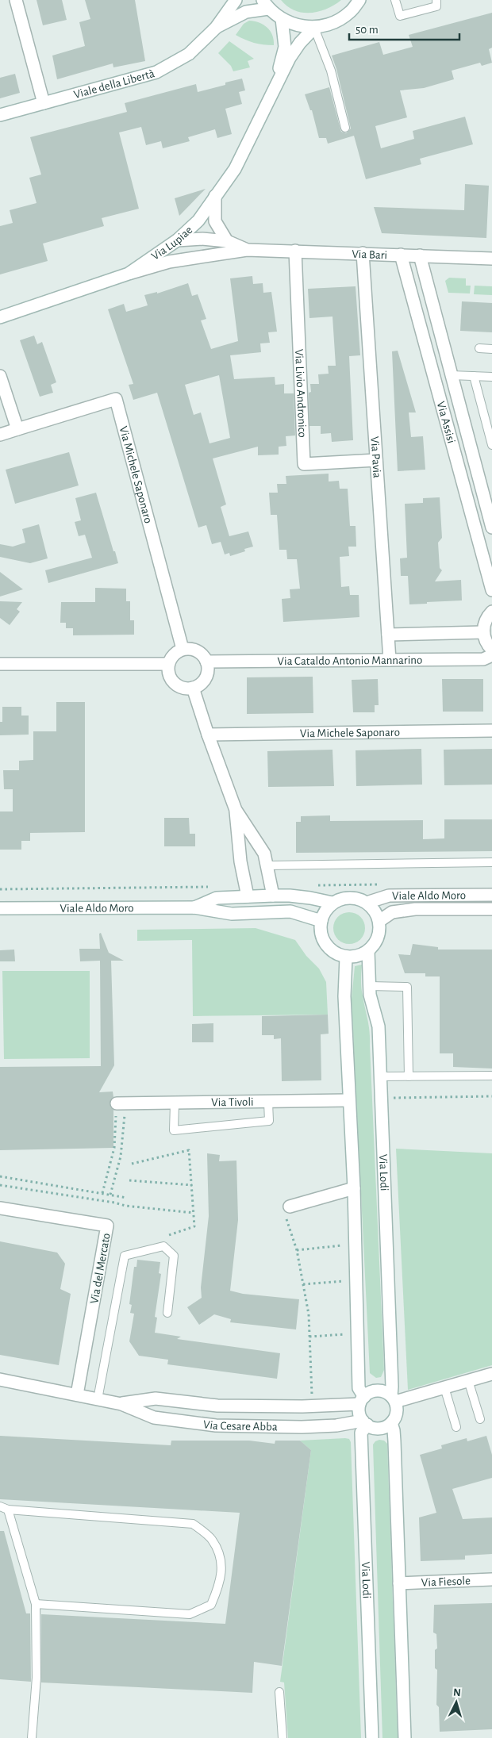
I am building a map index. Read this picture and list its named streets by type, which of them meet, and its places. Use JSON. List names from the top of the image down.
{
  "streets": {
    "street": [
      "Viale della Libertà",
      "Via Lupiae",
      "Via Bari",
      "Via Livio Andronico",
      "Via Assisi",
      "Via Pavia",
      "Via Michele Saponaro",
      "Via Cataldo Antonio Mannarino",
      "Viale Aldo Moro",
      "Via Tivoli",
      "Via Lodi",
      "Via del Mercato",
      "Via Cesare Abba",
      "Via Fiesole"
    ]
  },
  "crossings": [
    ["Viale della Libertà", "Via Lupiae"],
    ["Via Lupiae", "Via Bari"],
    ["Via Bari", "Via Livio Andronico"],
    ["Via Bari", "Via Assisi"],
    ["Via Bari", "Via Pavia"],
    ["Via Livio Andronico", "Via Pavia"],
    ["Via Pavia", "Via Cataldo Antonio Mannarino"],
    ["Via Michele Saponaro", "Via Cataldo Antonio Mannarino"],
    ["Viale Aldo Moro", "Via Lodi"],
    ["Via Lodi", "Via Cesare Abba"],
    ["Via del Mercato", "Via Cesare Abba"]
  ],
  "scale_bar": "50 m",
  "north": "top"
}
